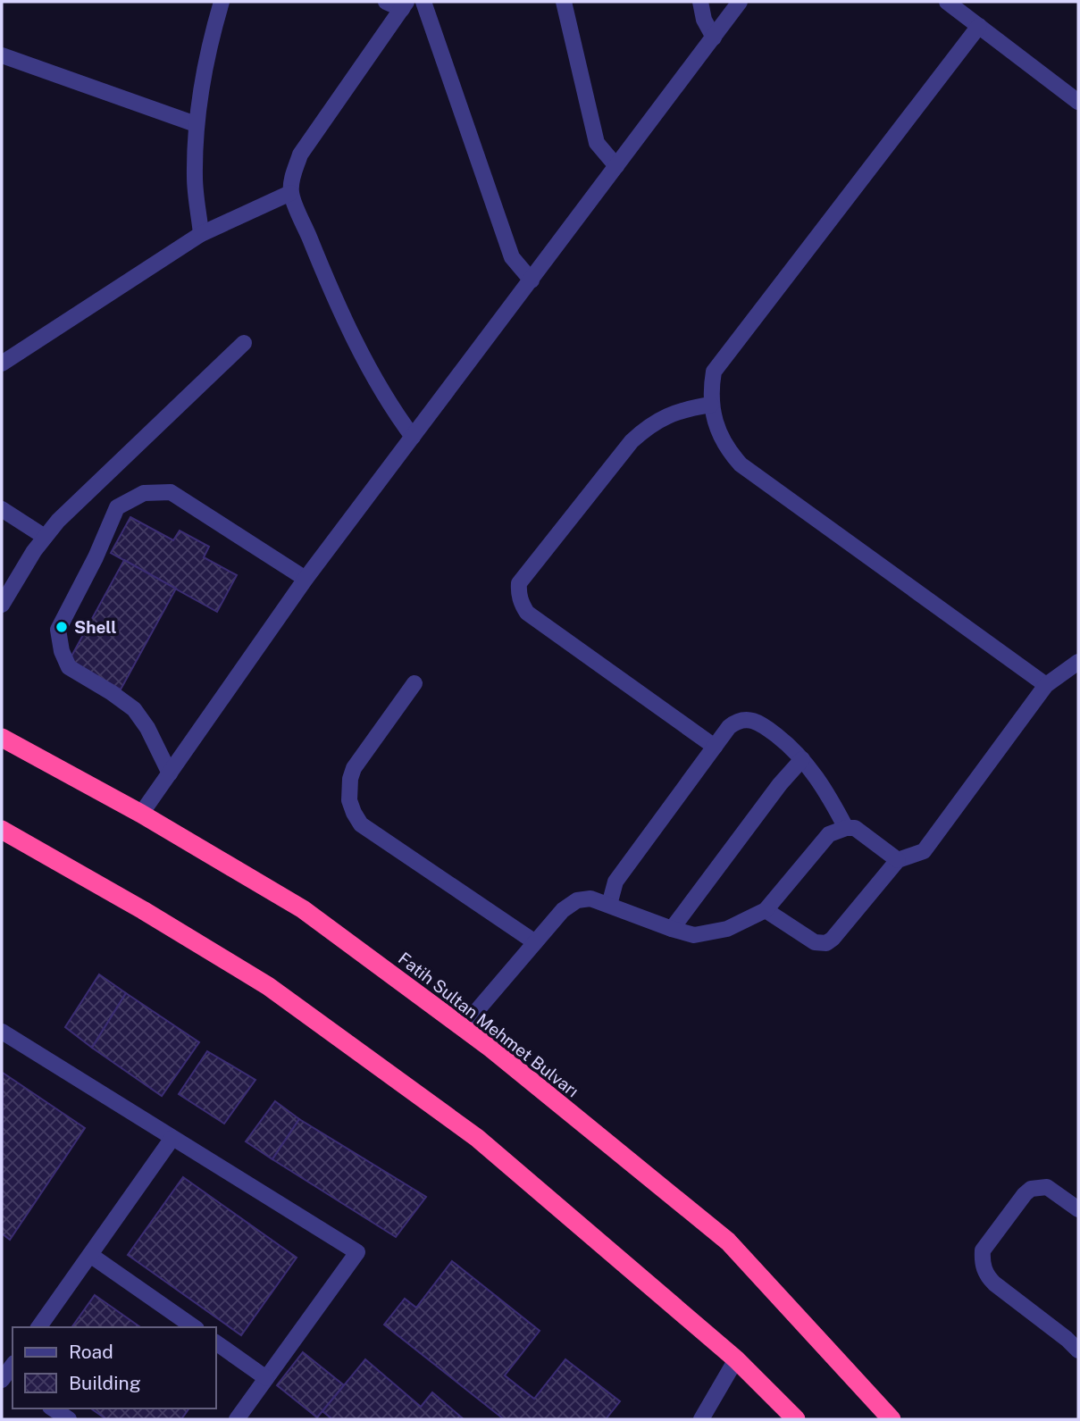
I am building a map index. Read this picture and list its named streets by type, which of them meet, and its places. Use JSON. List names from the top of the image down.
{
  "streets": {
    "highway": ["Fatih Sultan Mehmet Bulvarı"]
  },
  "places": ["Shell"],
  "legend": ["Road", "Building"]
}
